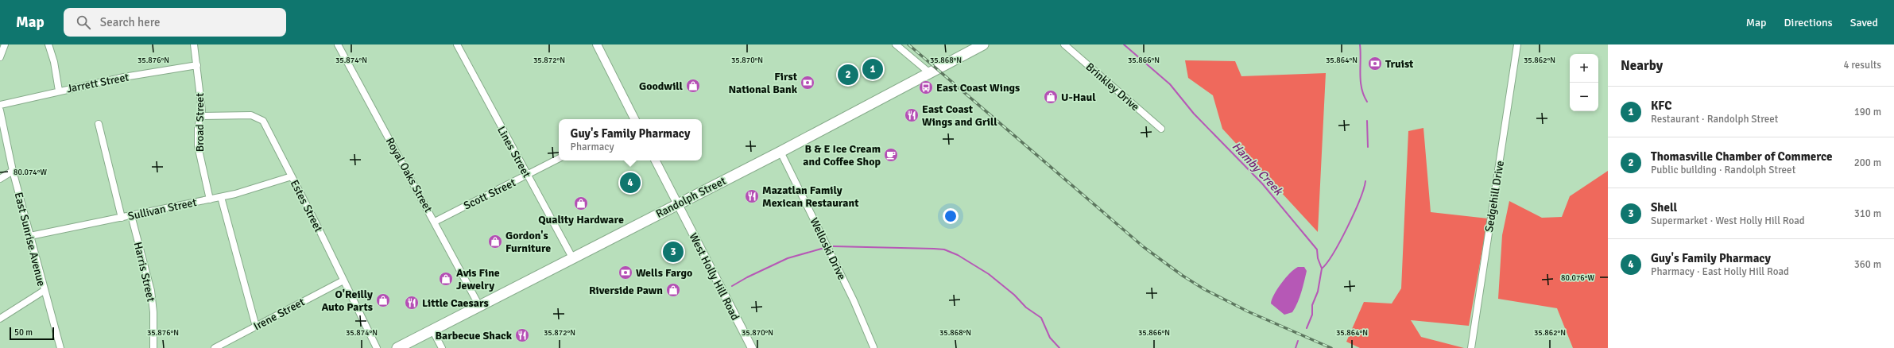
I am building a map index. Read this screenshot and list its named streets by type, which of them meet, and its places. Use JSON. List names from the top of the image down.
{
  "streets": {
    "main road": ["Randolph Street"],
    "street": [
      "Jarrett Street",
      "Brinkley Drive",
      "Broad Street",
      "Lines Street",
      "Royal Oaks Street",
      "Scott Street",
      "Sedgehill Drive",
      "Estes Street",
      "Sullivan Street",
      "East Sunrise Avenue",
      "Welloski Drive",
      "Harris Street",
      "West Holly Hill Road",
      "Irene Street"
    ]
  },
  "crossings": [
    ["Jarrett Street", "Broad Street"],
    ["Broad Street", "Estes Street"],
    ["Broad Street", "Sullivan Street"],
    ["Lines Street", "Scott Street"],
    ["Lines Street", "Randolph Street"],
    ["Royal Oaks Street", "Scott Street"],
    ["Royal Oaks Street", "Randolph Street"],
    ["Randolph Street", "Welloski Drive"],
    ["Randolph Street", "West Holly Hill Road"],
    ["Estes Street", "Sullivan Street"],
    ["Estes Street", "Irene Street"],
    ["Sullivan Street", "East Sunrise Avenue"],
    ["Sullivan Street", "Harris Street"]
  ],
  "water": ["Hamby Creek"],
  "places": {
    "bank": ["Truist", "First National Bank", "Wells Fargo"],
    "shop": [
      "Goodwill",
      "U-Haul",
      "Quality Hardware",
      "Gordon's Furniture",
      "Avis Fine Jewelry",
      "Riverside Pawn",
      "O'Reilly Auto Parts"
    ],
    "bus stop": ["East Coast Wings"],
    "restaurant": [
      "East Coast Wings and Grill",
      "Mazatlan Family Mexican Restaurant",
      "Little Caesars",
      "Barbecue Shack"
    ],
    "cafe": ["B & E Ice Cream and Coffee Shop"]
  },
  "scale_bar": "50 m",
  "page": {
    "header": "Map",
    "search": "Search here",
    "nav": ["Map", "Directions", "Saved"],
    "heading": ["Nearby", "4 results"],
    "map_buttons": ["+", "−"],
    "pins": [
      "1",
      "2",
      "4",
      "3"
    ],
    "list": [
      {
        "mark": "1",
        "name": "KFC",
        "note": "Restaurant · Randolph Street",
        "value": "190 m"
      },
      {
        "mark": "2",
        "name": "Thomasville Chamber of Commerce",
        "note": "Public building · Randolph Street",
        "value": "200 m"
      },
      {
        "mark": "3",
        "name": "Shell",
        "note": "Supermarket · West Holly Hill Road",
        "value": "310 m"
      },
      {
        "mark": "4",
        "name": "Guy's Family Pharmacy",
        "note": "Pharmacy · East Holly Hill Road",
        "value": "360 m"
      }
    ],
    "popup": ["Guy's Family Pharmacy", "Pharmacy"],
    "scale": "50 m"
  },
  "coordinates": [
    "35.876°N",
    "35.874°N",
    "35.872°N",
    "35.870°N",
    "35.868°N",
    "35.866°N",
    "35.864°N",
    "35.862°N",
    "80.074°W",
    "80.076°W"
  ]
}
